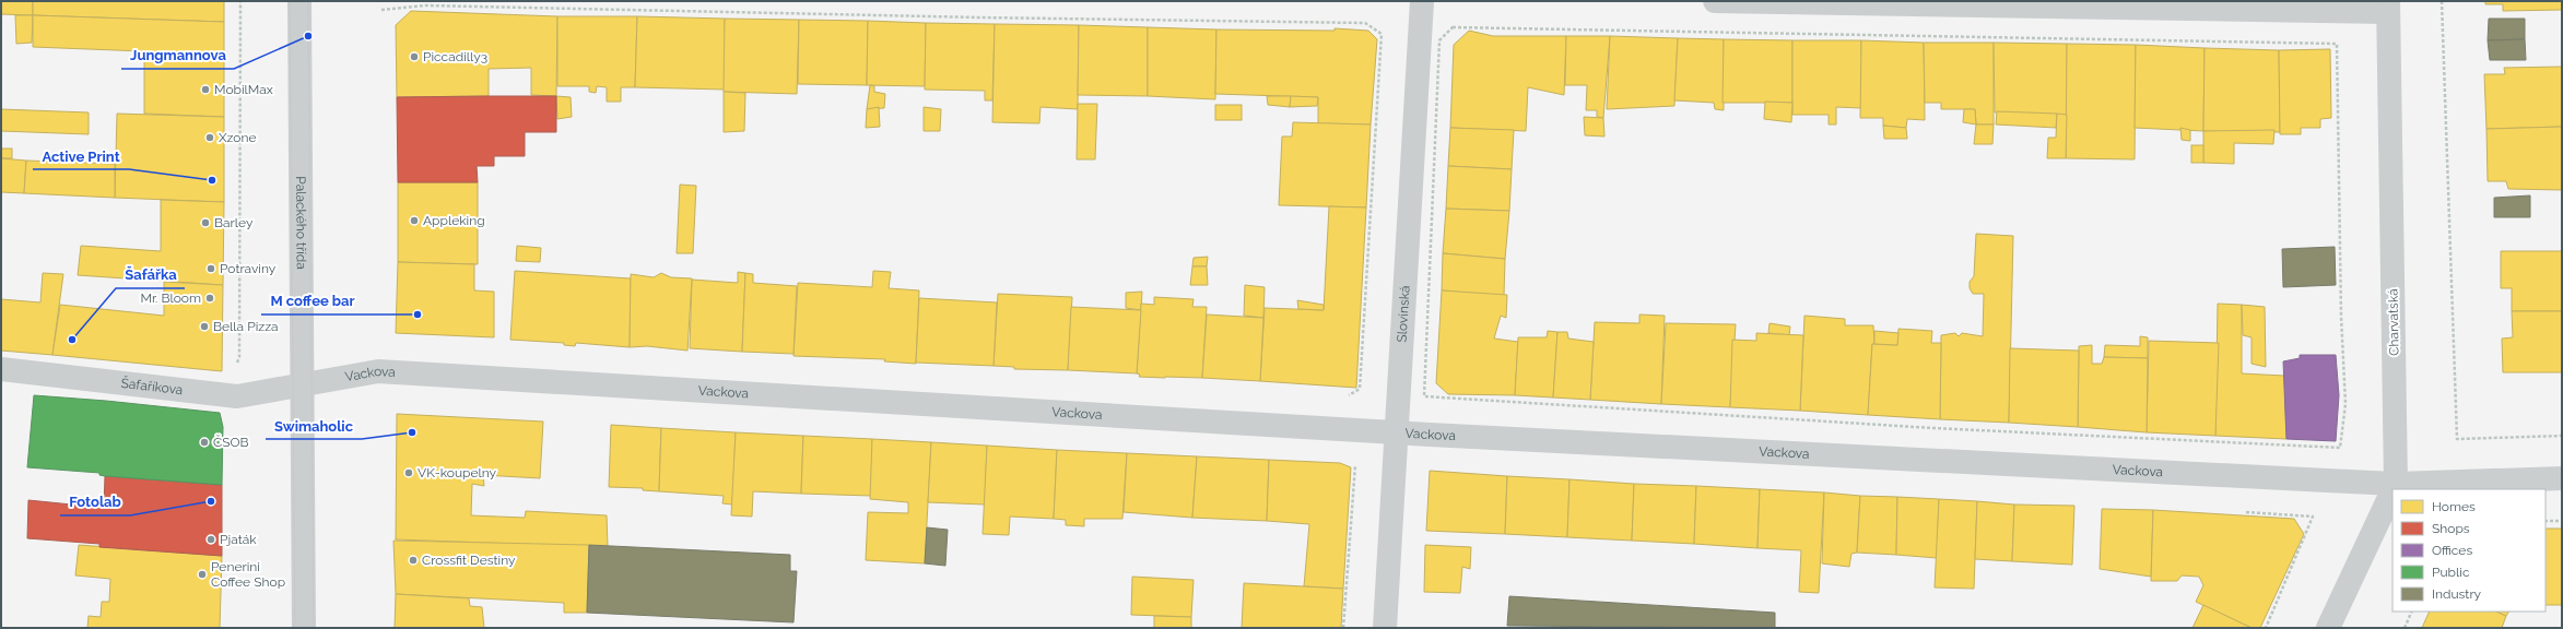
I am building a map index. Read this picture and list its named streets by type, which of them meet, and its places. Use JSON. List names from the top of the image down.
{
  "streets": {
    "street": [
      "Palackého třída",
      "Slovinská",
      "Charvatská",
      "Vackova",
      "Šafaříkova"
    ]
  },
  "crossings": [
    ["Palackého třída", "Vackova"],
    ["Palackého třída", "Šafaříkova"],
    ["Slovinská", "Vackova"],
    ["Charvatská", "Vackova"],
    ["Vackova", "Šafaříkova"]
  ],
  "places": [
    "Jungmannova",
    "Piccadilly3",
    "MobilMax",
    "Xzone",
    "Active Print",
    "Appleking",
    "Barley",
    "Potraviny",
    "Mr. Bloom",
    "M coffee bar",
    "Bella Pizza",
    "Šafářka",
    "Swimaholic",
    "ČSOB",
    "VK-koupelny",
    "Fotolab",
    "Pjaták",
    "Crossfit Destiny",
    "Penerini Coffee Shop"
  ],
  "legend": [
    "Homes",
    "Shops",
    "Offices",
    "Public",
    "Industry"
  ]
}
